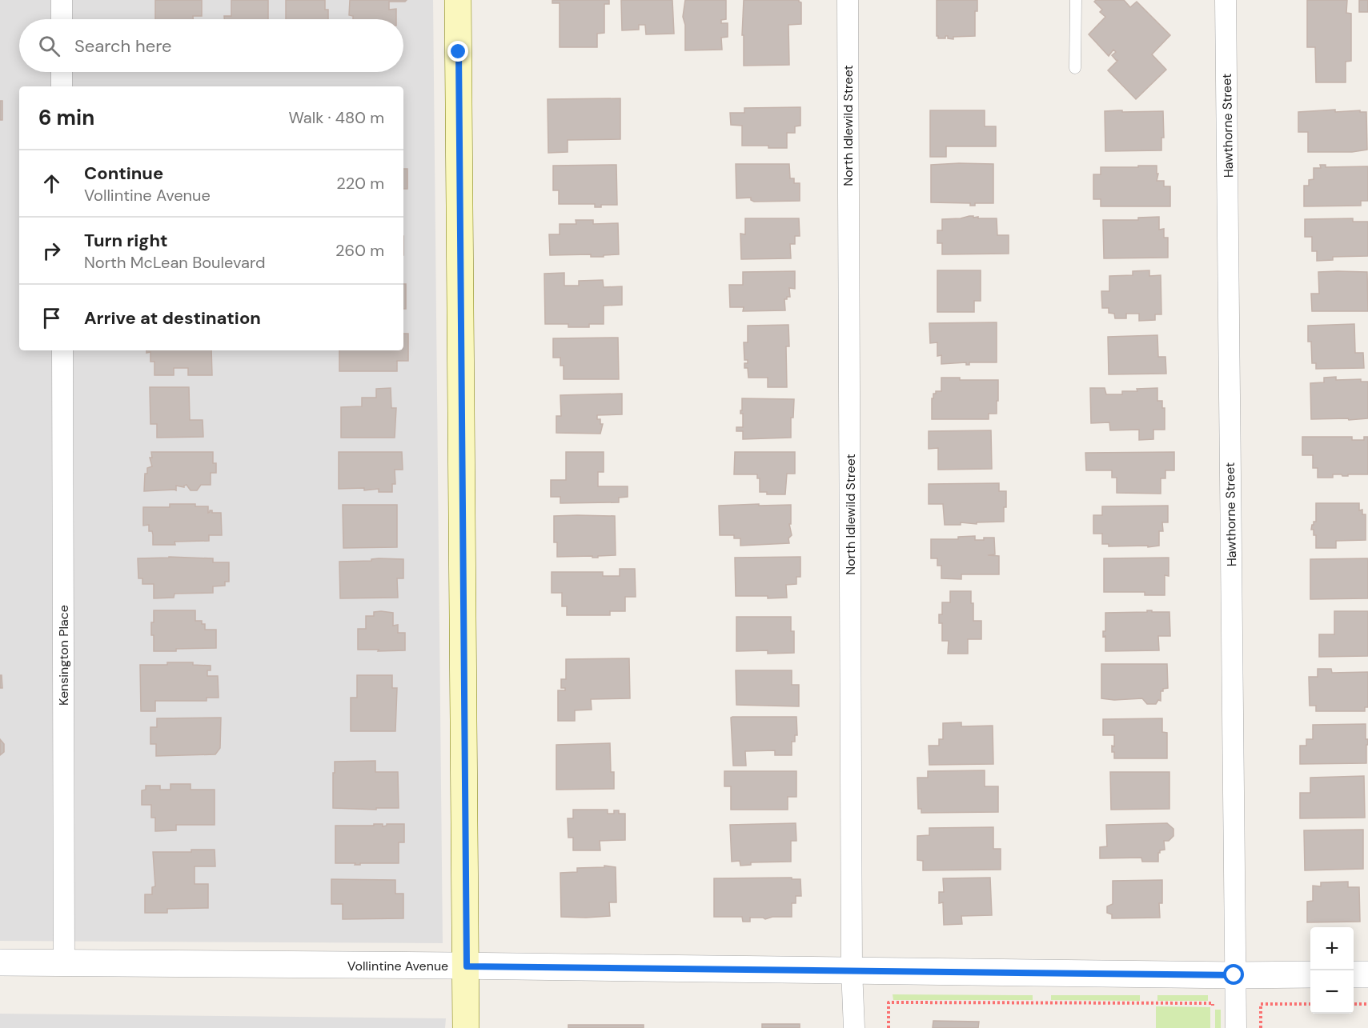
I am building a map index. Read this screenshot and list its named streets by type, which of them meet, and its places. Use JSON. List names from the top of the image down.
{
  "streets": {
    "street": [
      "North Idlewild Street",
      "Hawthorne Street",
      "Kensington Place",
      "Vollintine Avenue"
    ]
  },
  "crossings": [
    ["North Idlewild Street", "Vollintine Avenue"],
    ["Hawthorne Street", "Vollintine Avenue"],
    ["Kensington Place", "Vollintine Avenue"]
  ],
  "page": {
    "search": "Search here",
    "heading": ["6 min", "Walk · 480 m"],
    "list": [
      ["Continue", "Vollintine Avenue", "220 m"],
      ["Turn right", "North McLean Boulevard", "260 m"],
      "Arrive at destination"
    ],
    "map_buttons": ["+", "−"]
  }
}
